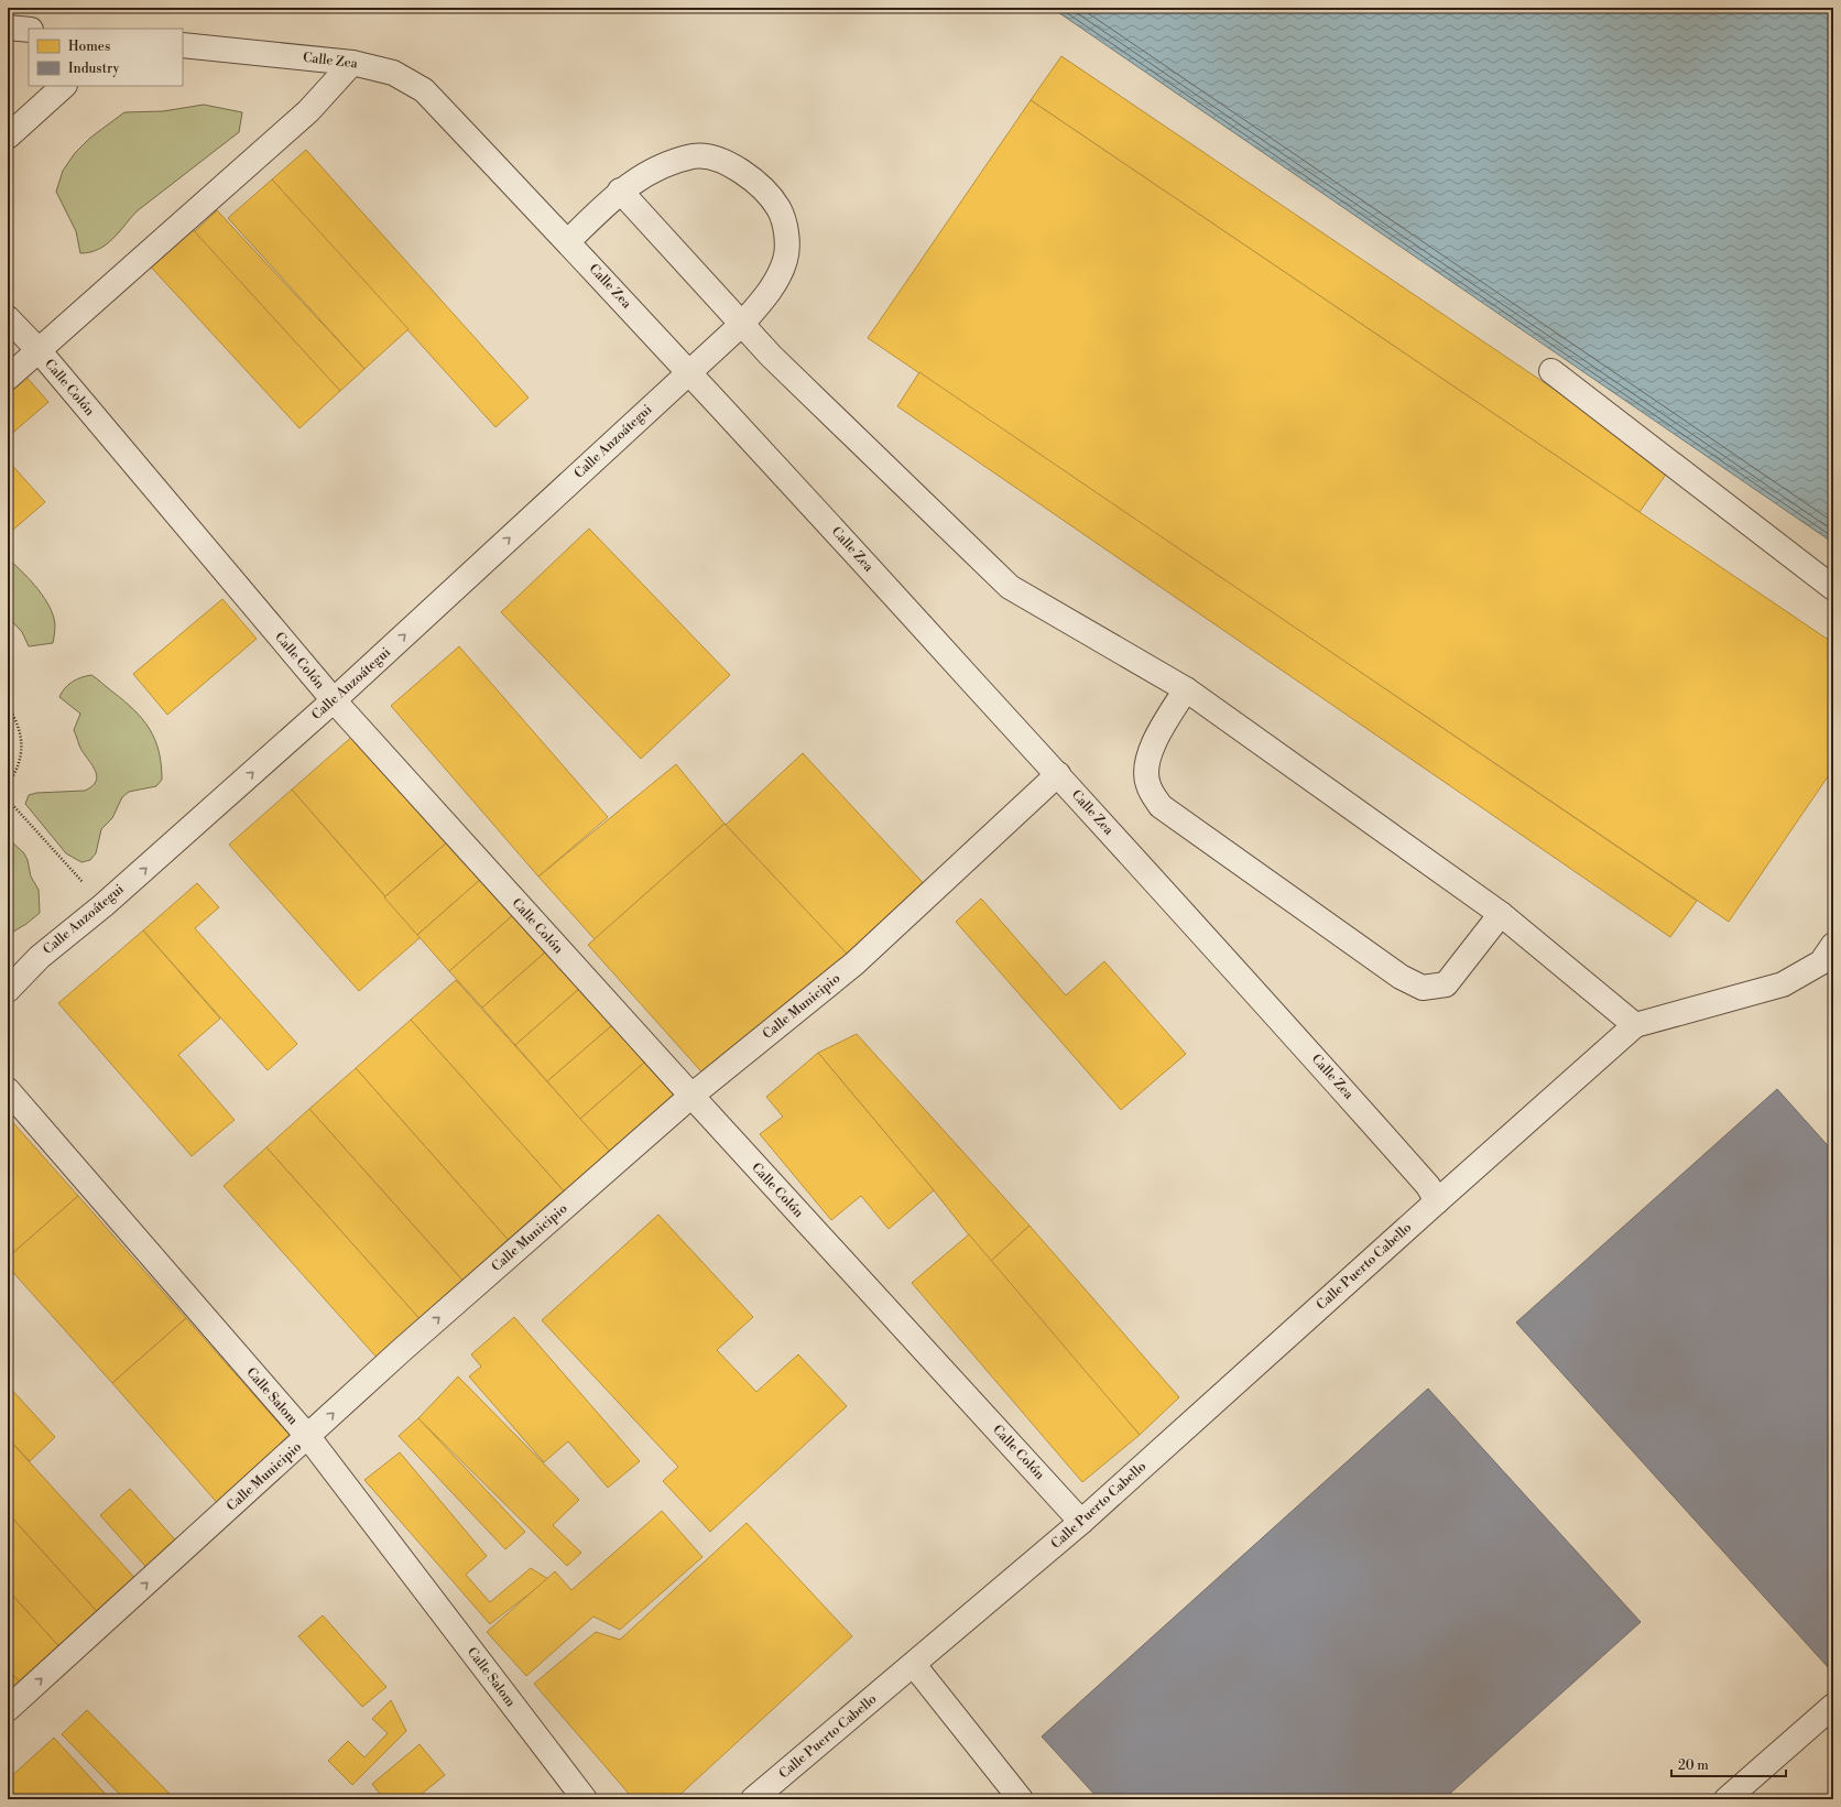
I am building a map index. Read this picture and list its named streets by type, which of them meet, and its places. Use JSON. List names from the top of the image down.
{
  "streets": {
    "street": [
      "Calle Zea",
      "Calle Colón",
      "Calle Anzoátegui",
      "Calle Municipio",
      "Calle Puerto Cabello",
      "Calle Salom"
    ]
  },
  "crossings": [
    ["Calle Zea", "Calle Anzoátegui"],
    ["Calle Zea", "Calle Municipio"],
    ["Calle Zea", "Calle Puerto Cabello"],
    ["Calle Colón", "Calle Anzoátegui"],
    ["Calle Colón", "Calle Municipio"],
    ["Calle Colón", "Calle Puerto Cabello"],
    ["Calle Municipio", "Calle Salom"]
  ],
  "one_way": ["Calle Anzoátegui", "Calle Municipio"],
  "legend": ["Homes", "Industry"],
  "scale_bar": "20 m"
}
